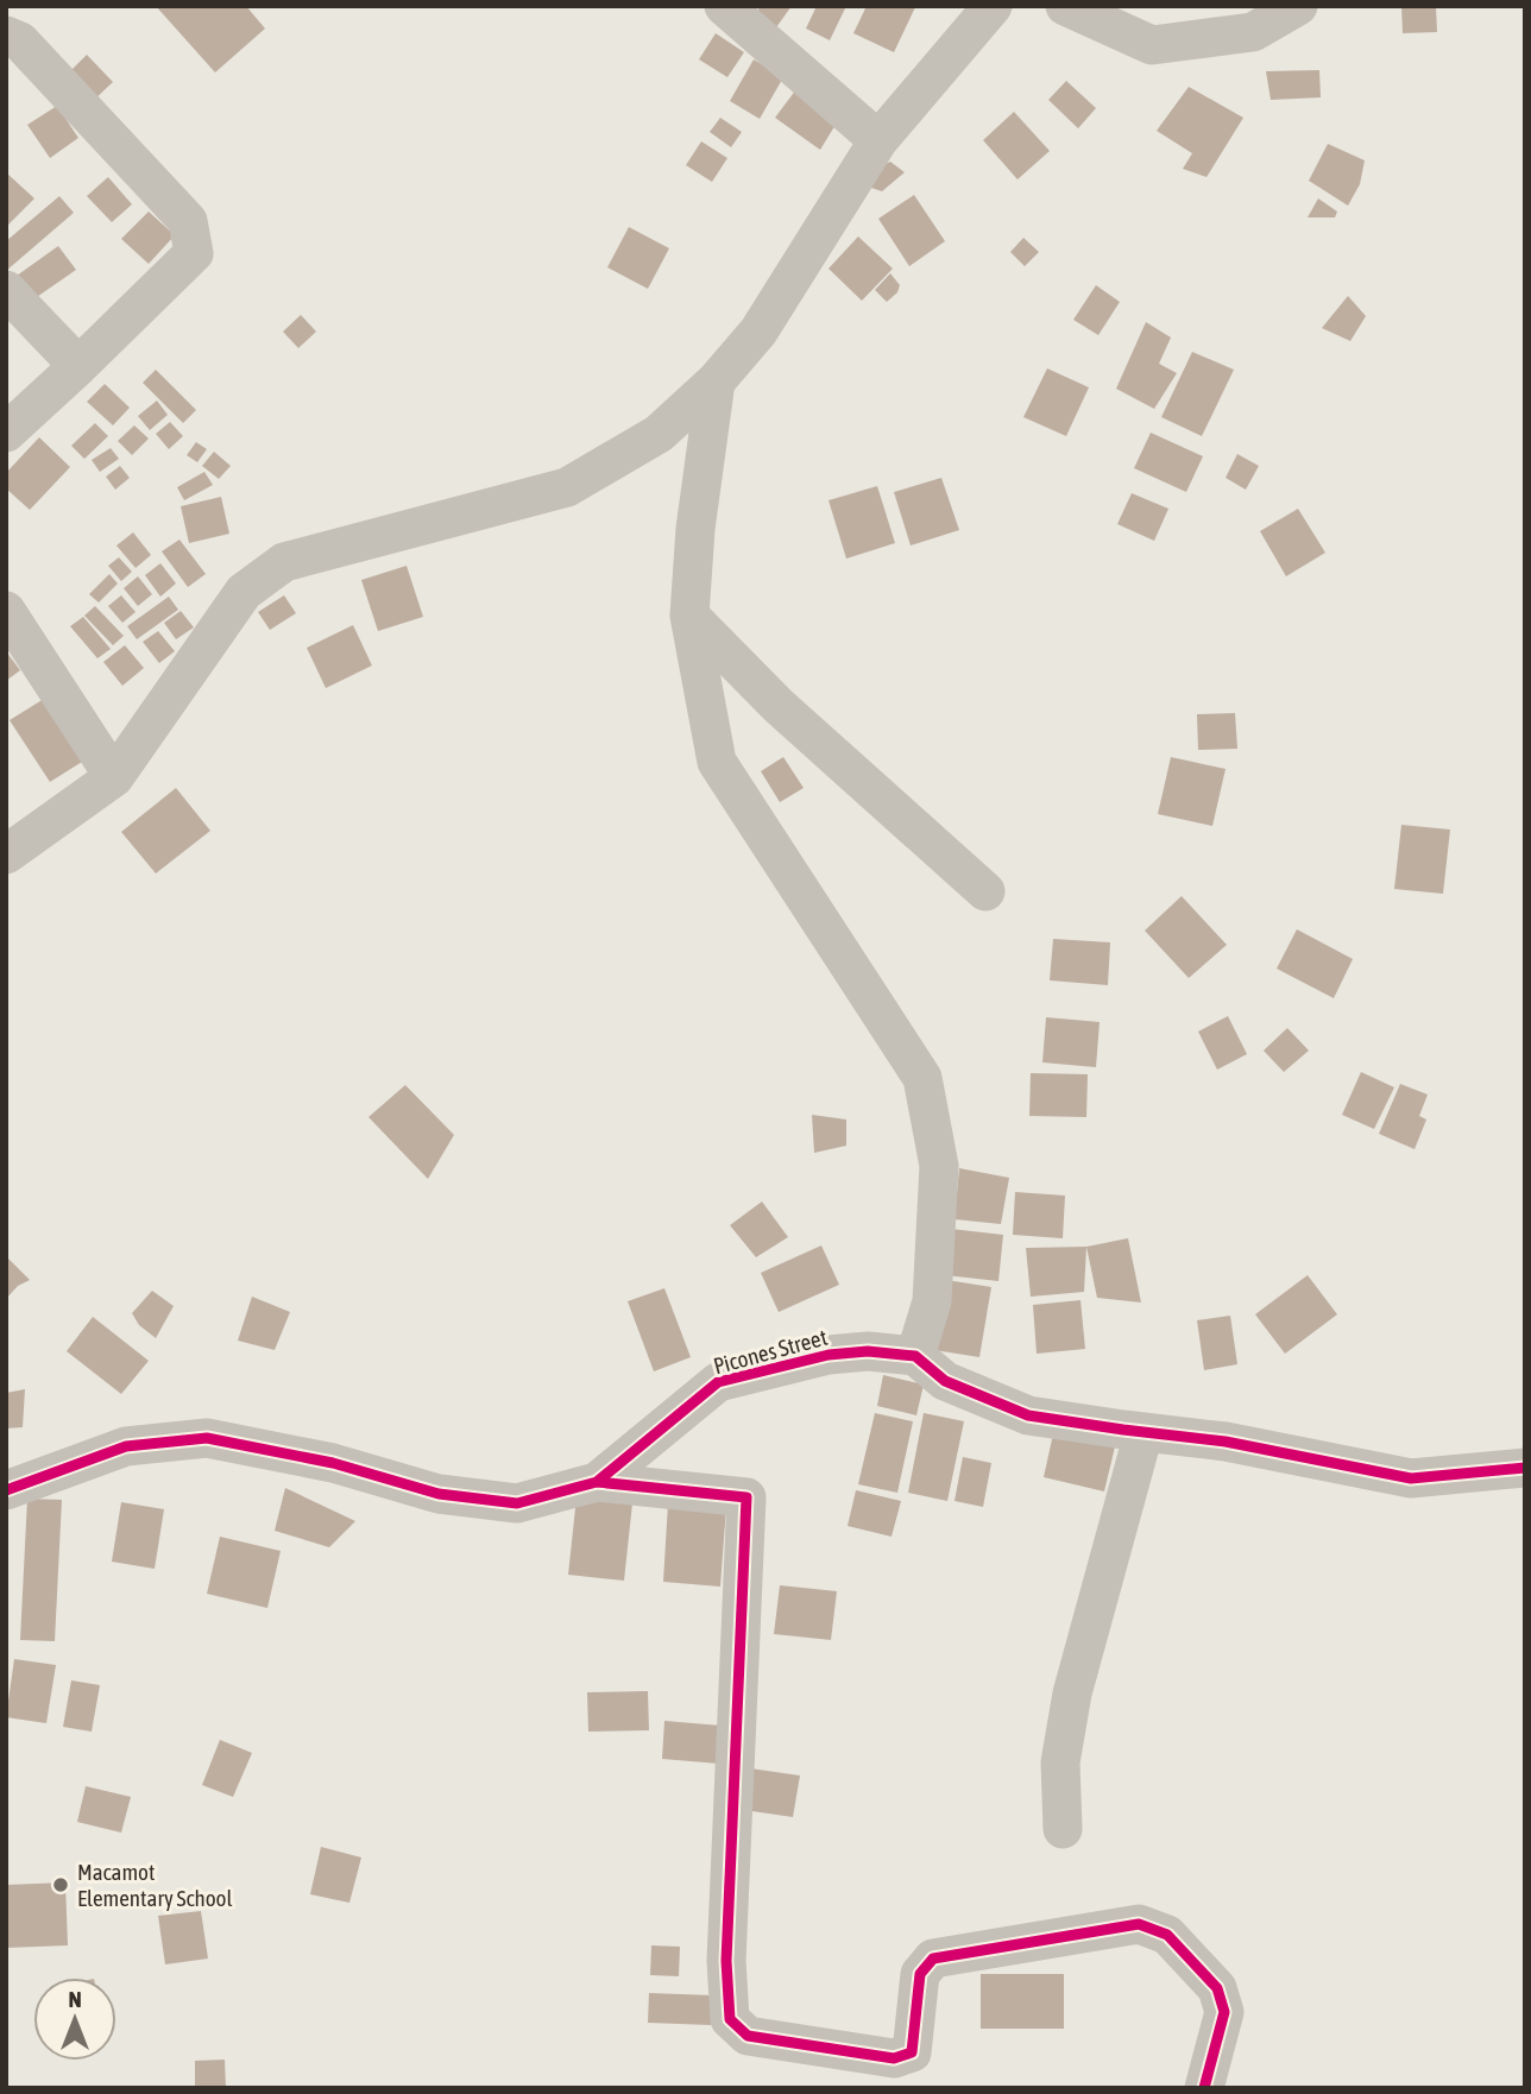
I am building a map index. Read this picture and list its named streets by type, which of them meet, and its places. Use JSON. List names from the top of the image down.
{
  "streets": {
    "street": ["Picones Street"]
  },
  "places": ["Macamot Elementary School"],
  "north": "top"
}
